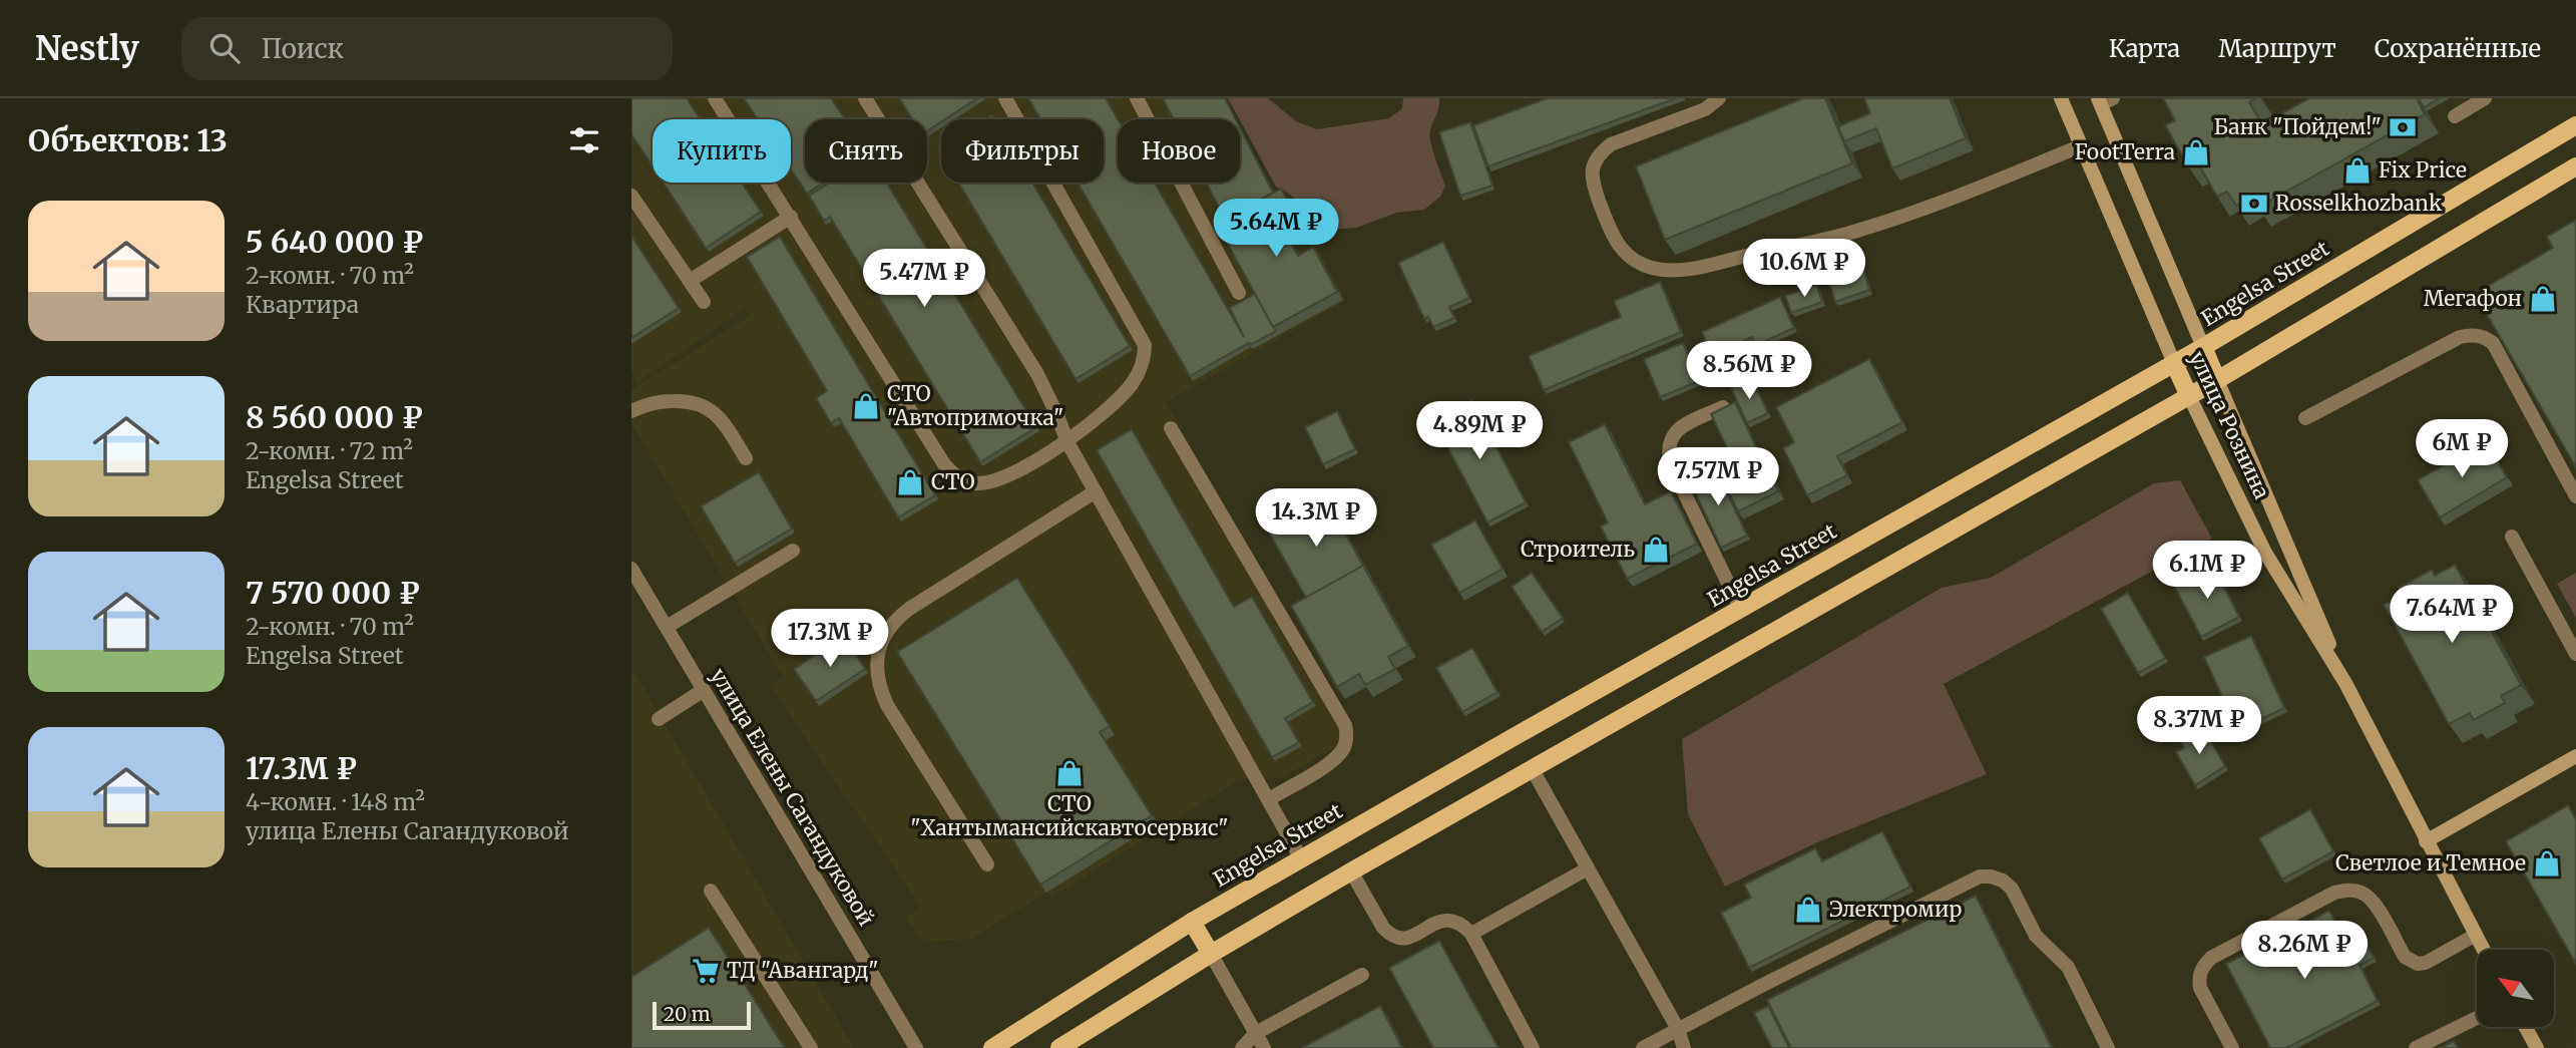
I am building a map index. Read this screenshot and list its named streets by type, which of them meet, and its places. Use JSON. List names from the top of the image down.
{
  "streets": {
    "main road": ["Engelsa Street", "улица Рознина"],
    "street": ["улица Елены Сагандуковой"]
  },
  "crossings": [
    ["Engelsa Street", "улица Рознина"]
  ],
  "places": {
    "bank": ["Банк \"Пойдем!\"", "Rosselkhozbank"],
    "shop": [
      "FootTerra",
      "Fix Price",
      "Мегафон",
      "СТО \"Автопримочка\"",
      "СТО",
      "Строитель",
      "СТО \"Хантымансийскавтосервис\"",
      "Светлое и Темное",
      "Электромир"
    ],
    "supermarket": ["ТД \"Авангард\""]
  },
  "scale_bar": "20 m",
  "north": "top left",
  "page": {
    "header": "Nestly",
    "search": "Поиск",
    "nav": ["Карта", "Маршрут", "Сохранённые"],
    "heading": "Объектов: 13",
    "chip": [
      "Купить",
      "Снять",
      "Фильтры",
      "Новое"
    ],
    "list": [
      {
        "name": "5 640 000 ₽",
        "note": "2-комн. · 70 m² · Квартира"
      },
      {
        "name": "8 560 000 ₽",
        "note": "2-комн. · 72 m² · Engelsa Street"
      },
      {
        "name": "7 570 000 ₽",
        "note": "2-комн. · 70 m² · Engelsa Street"
      },
      {
        "name": "17.3M ₽",
        "note": "4-комн. · 148 m² · улица Елены Сагандуковой"
      }
    ],
    "price": [
      "5.64M ₽",
      "10.6M ₽",
      "5.47M ₽",
      "8.56M ₽",
      "4.89M ₽",
      "6M ₽",
      "7.57M ₽",
      "14.3M ₽",
      "6.1M ₽",
      "7.64M ₽",
      "17.3M ₽",
      "8.37M ₽",
      "8.26M ₽"
    ],
    "scale": "20 m"
  }
}
